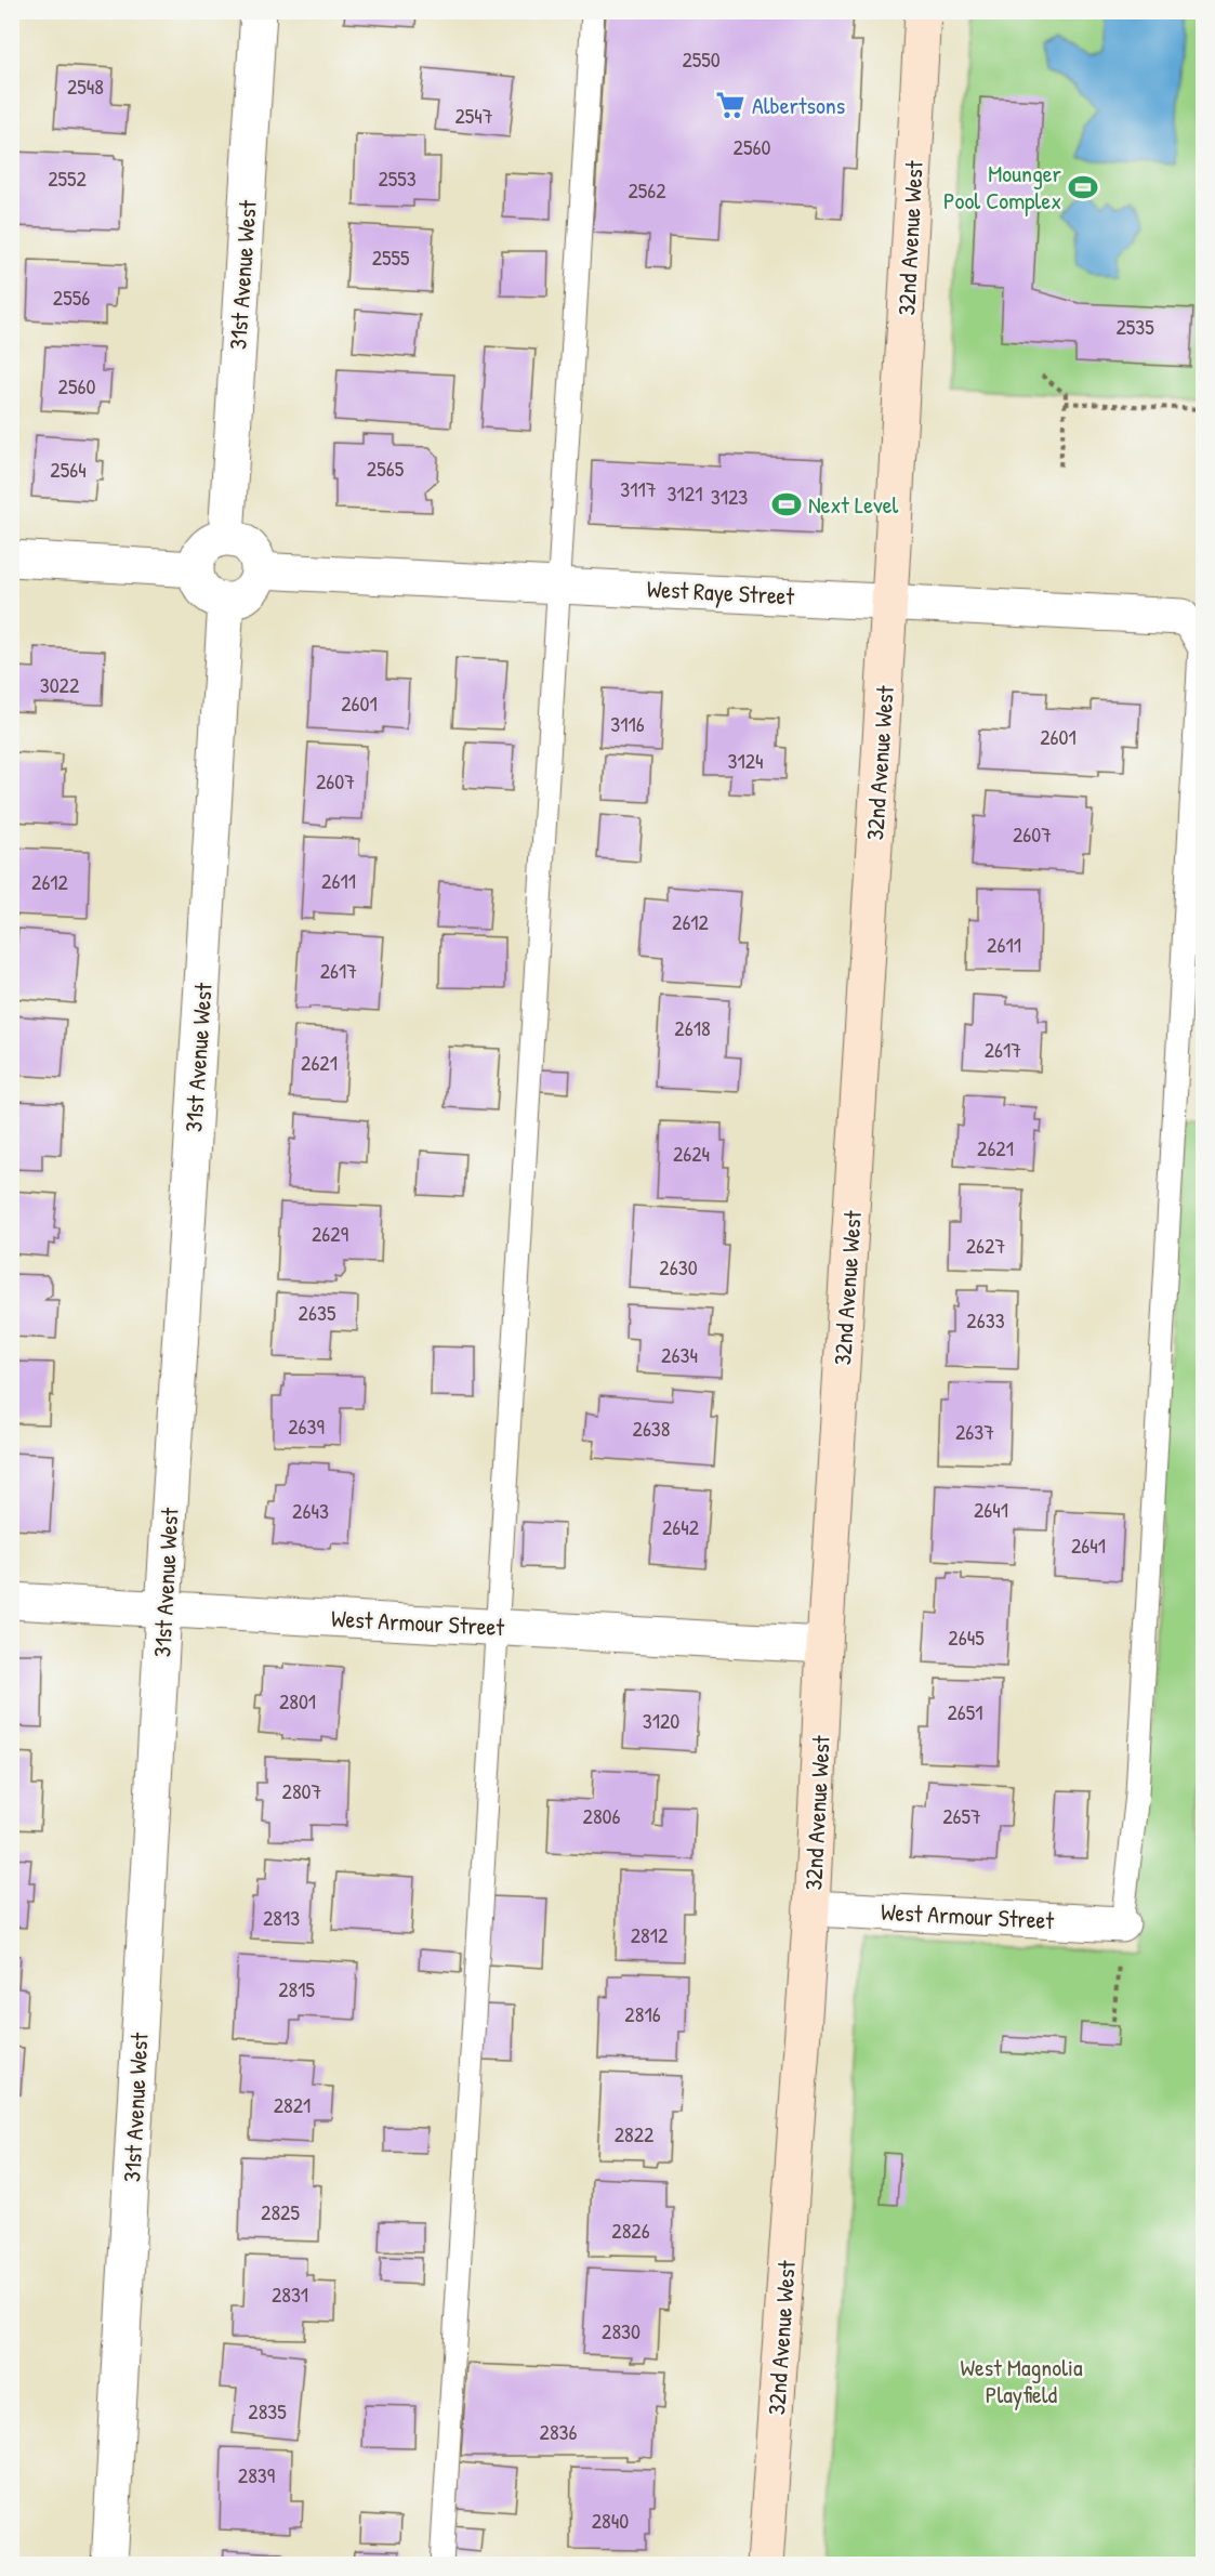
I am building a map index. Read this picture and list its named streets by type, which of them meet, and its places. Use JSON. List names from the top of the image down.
{
  "streets": {
    "street": [
      "32nd Avenue West",
      "31st Avenue West",
      "West Raye Street",
      "West Armour Street"
    ]
  },
  "crossings": [
    ["32nd Avenue West", "West Raye Street"],
    ["32nd Avenue West", "West Armour Street"],
    ["31st Avenue West", "West Raye Street"],
    ["31st Avenue West", "West Armour Street"]
  ],
  "parks": ["West Magnolia Playfield"],
  "places": {
    "supermarket": ["Albertsons"],
    "sports": ["Mounger Pool Complex", "Next Level"]
  },
  "house_numbers": [
    "2550",
    "2548",
    "2547",
    "2560",
    "2552",
    "2553",
    "2562",
    "2555",
    "2556",
    "2535",
    "2560",
    "2565",
    "2564",
    "3117",
    "3121",
    "3123",
    "3022",
    "2601",
    "3116",
    "2601",
    "3124",
    "2607",
    "2607",
    "2611",
    "2612",
    "2612",
    "2611",
    "2617",
    "2618",
    "2617",
    "2621",
    "2621",
    "2624",
    "2629",
    "2627",
    "2630",
    "2635",
    "2633",
    "2634",
    "2639",
    "2638",
    "2637",
    "2641",
    "2643",
    "2642",
    "2641",
    "2645",
    "2801",
    "2651",
    "3120",
    "2807",
    "2806",
    "2657",
    "2813",
    "2812",
    "2815",
    "2816",
    "2821",
    "2822",
    "2825",
    "2826",
    "2831",
    "2830",
    "2835",
    "2836",
    "2839",
    "2840"
  ]
}
